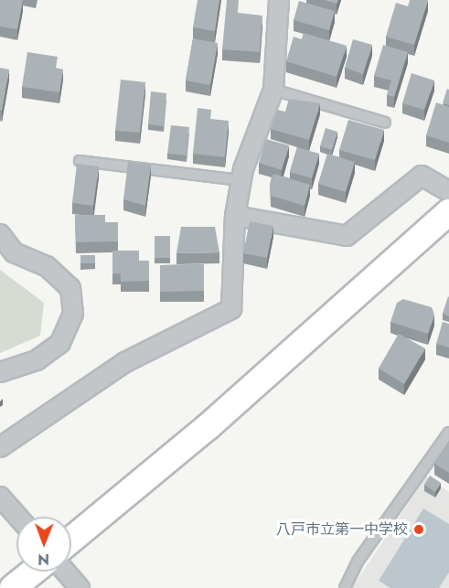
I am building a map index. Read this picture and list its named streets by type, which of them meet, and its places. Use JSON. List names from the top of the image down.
{
  "places": ["八戸市立第一中学校"],
  "north": "bottom"
}
